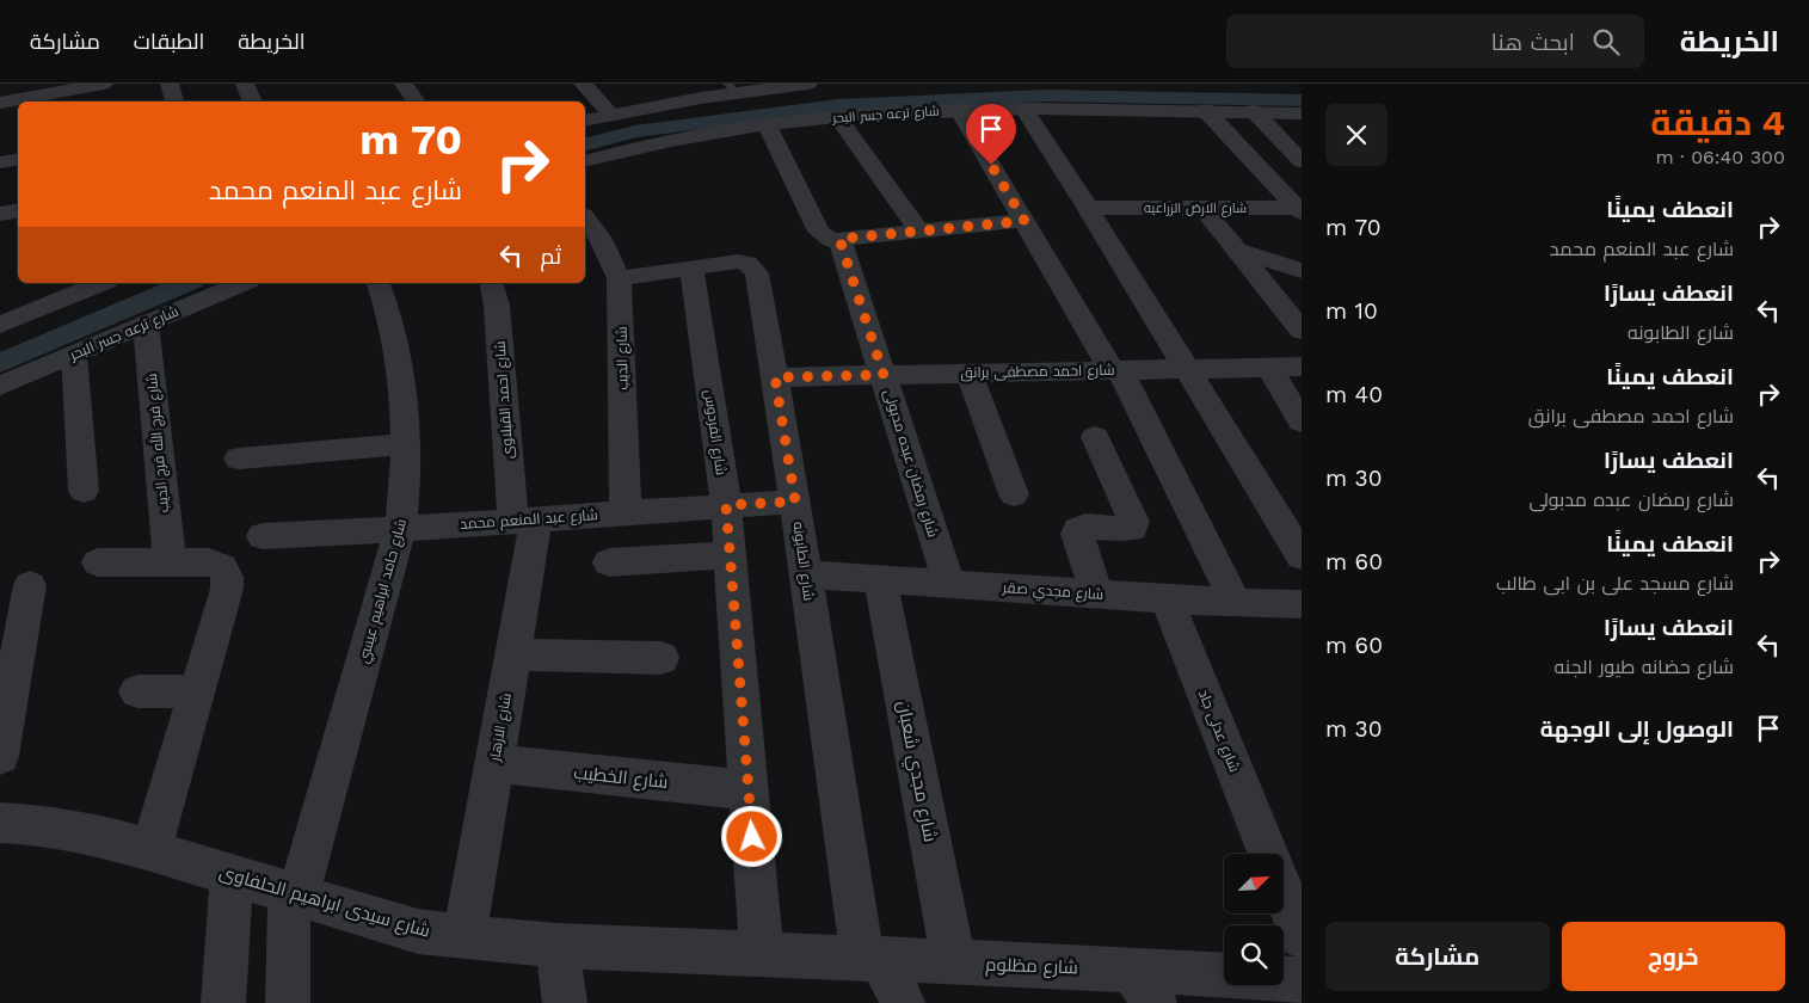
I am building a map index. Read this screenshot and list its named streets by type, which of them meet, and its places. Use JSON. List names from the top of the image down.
{
  "streets": {
    "street": [
      "شارع ترعه جسر البحر",
      "شارع الارض الزراعيه",
      "شارع الديب",
      "شارع احمد مصطفى برانق",
      "شارع احمد القبلاوى",
      "شارع الفردوس",
      "شارع فرج الله فرج الديب",
      "شارع رمضان عبده مدبولى",
      "شارع عبد المنعم محمد",
      "شارع الطابونه",
      "شارع حامد ابراهيم عيسي",
      "شارع مجدي صقر",
      "شارع الازهار",
      "شارع عدلى جاد",
      "شارع مجدي شعبان",
      "شارع الخطيب",
      "شارع سيدى ابراهيم الحلفاوى",
      "شارع مظلوم"
    ]
  },
  "crossings": [
    ["شارع ترعه جسر البحر", "شارع فرج الله فرج الديب"],
    ["شارع الديب", "شارع عبد المنعم محمد"],
    ["شارع الديب", "شارع الطابونه"],
    ["شارع احمد مصطفى برانق", "شارع رمضان عبده مدبولى"],
    ["شارع احمد مصطفى برانق", "شارع الطابونه"],
    ["شارع احمد القبلاوى", "شارع عبد المنعم محمد"],
    ["شارع احمد القبلاوى", "شارع الازهار"],
    ["شارع الفردوس", "شارع عبد المنعم محمد"],
    ["شارع الفردوس", "شارع الطابونه"],
    ["شارع الفردوس", "شارع الخطيب"],
    ["شارع الفردوس", "شارع سيدى ابراهيم الحلفاوى"],
    ["شارع الفردوس", "شارع مظلوم"],
    ["شارع رمضان عبده مدبولى", "شارع مجدي صقر"],
    ["شارع عبد المنعم محمد", "شارع الطابونه"],
    ["شارع عبد المنعم محمد", "شارع حامد ابراهيم عيسي"],
    ["شارع عبد المنعم محمد", "شارع الازهار"],
    ["شارع الطابونه", "شارع مجدي صقر"],
    ["شارع الطابونه", "شارع مظلوم"],
    ["شارع حامد ابراهيم عيسي", "شارع سيدى ابراهيم الحلفاوى"],
    ["شارع مجدي صقر", "شارع عدلى جاد"],
    ["شارع مجدي صقر", "شارع مجدي شعبان"],
    ["شارع الازهار", "شارع الخطيب"],
    ["شارع الازهار", "شارع سيدى ابراهيم الحلفاوى"],
    ["شارع مجدي شعبان", "شارع مظلوم"],
    ["شارع سيدى ابراهيم الحلفاوى", "شارع مظلوم"]
  ],
  "north": "top right",
  "page": {
    "header": "الخريطة",
    "search": "ابحث هنا",
    "nav": ["الخريطة", "الطبقات", "مشاركة"],
    "heading": ["4 دقيقة", "300 m · 06:40"],
    "turn": ["70 m", "شارع عبد المنعم محمد"],
    "list": [
      {
        "name": "انعطف يمينًا",
        "note": "شارع عبد المنعم محمد",
        "value": "70 m"
      },
      {
        "name": "انعطف يسارًا",
        "note": "شارع الطابونه",
        "value": "10 m"
      },
      {
        "name": "انعطف يمينًا",
        "note": "شارع احمد مصطفى برانق",
        "value": "40 m"
      },
      {
        "name": "انعطف يسارًا",
        "note": "شارع رمضان عبده مدبولى",
        "value": "30 m"
      },
      {
        "name": "انعطف يمينًا",
        "note": "شارع مسجد على بن ابى طالب",
        "value": "60 m"
      },
      {
        "name": "انعطف يسارًا",
        "note": "شارع حضانه طيور الجنه",
        "value": "60 m"
      },
      {
        "name": "الوصول إلى الوجهة",
        "value": "30 m"
      }
    ],
    "then": "ثم",
    "buttons": ["خروج", "مشاركة"]
  }
}
